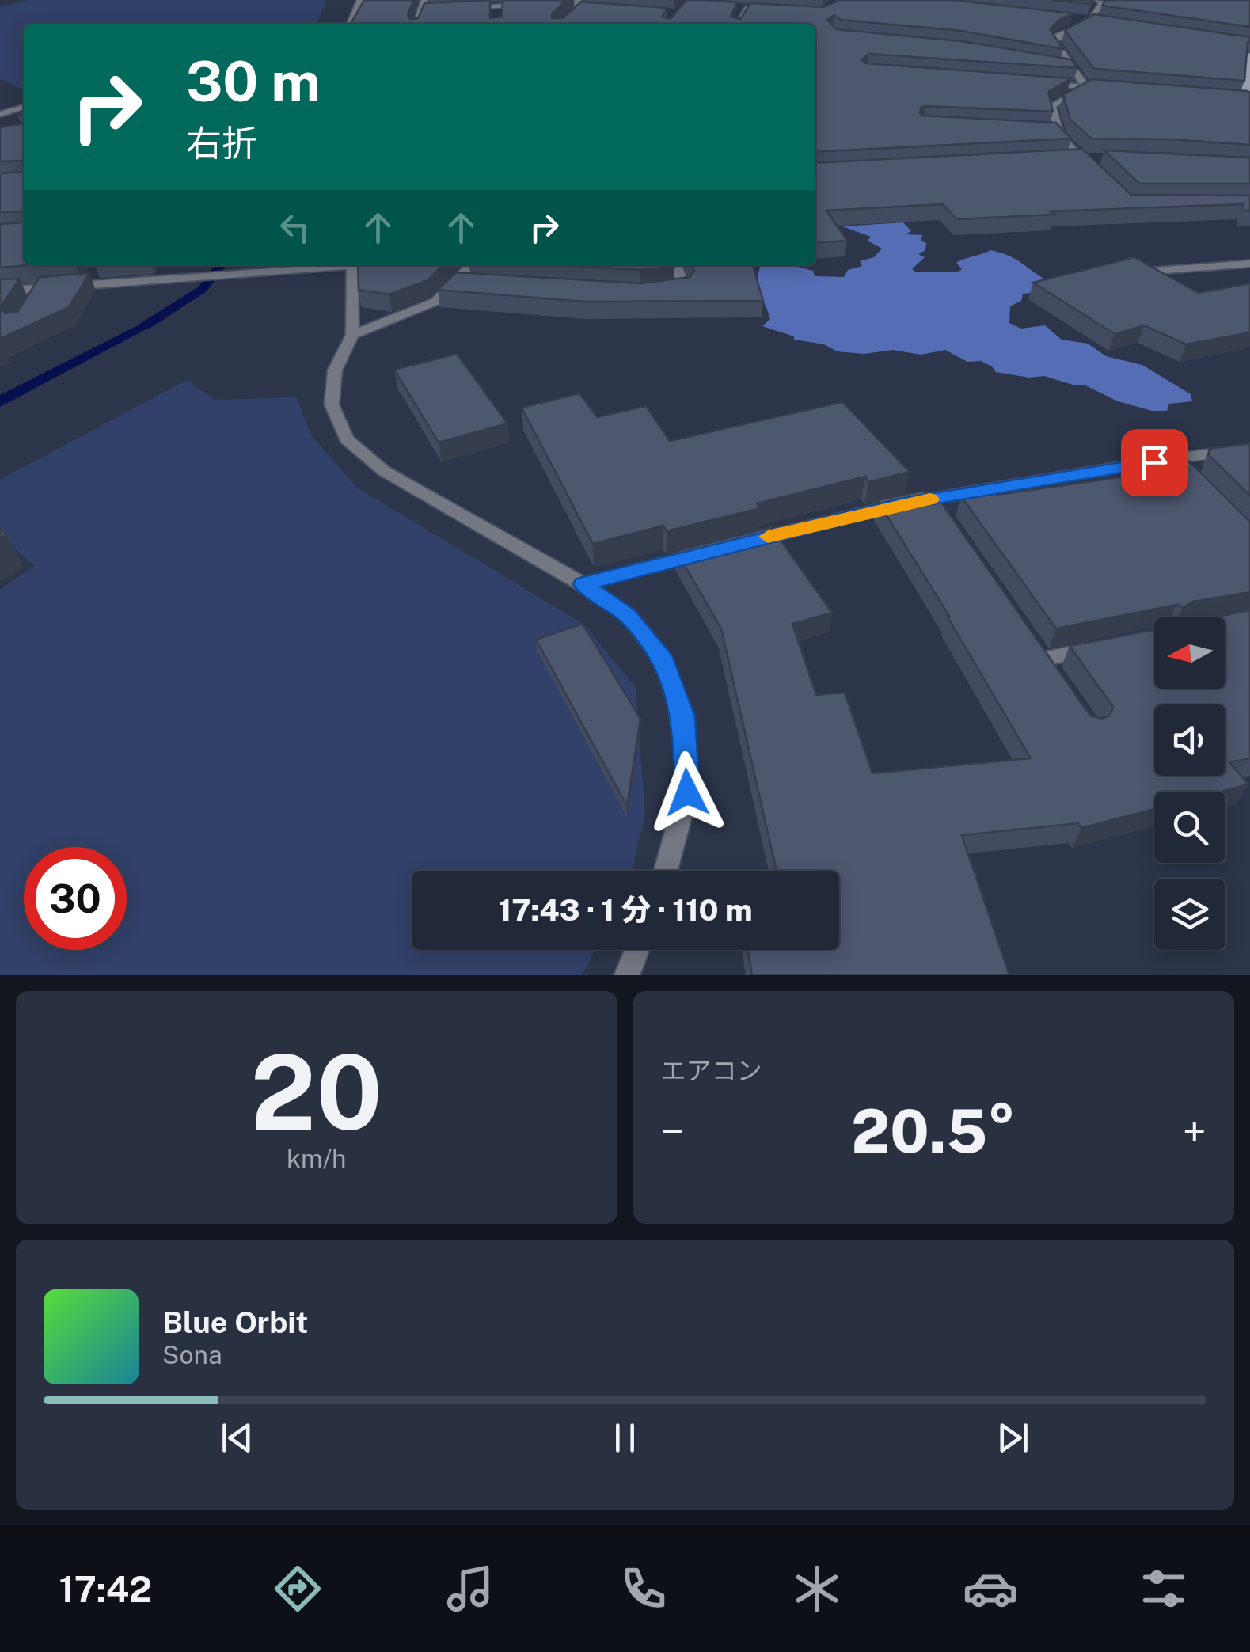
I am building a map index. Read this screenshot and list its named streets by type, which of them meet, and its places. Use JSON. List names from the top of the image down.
{
  "north": "left",
  "page": {
    "turn": ["30 m", "右折"],
    "limit": "30",
    "trip": "17:43 · 1 分 · 110 m",
    "tile": [
      ["20", "km/h"],
      "エアコン"
    ],
    "heat": ["−", "20.5°", "+"],
    "song": ["Blue Orbit", "Sona"],
    "tabs": "17:42"
  }
}
